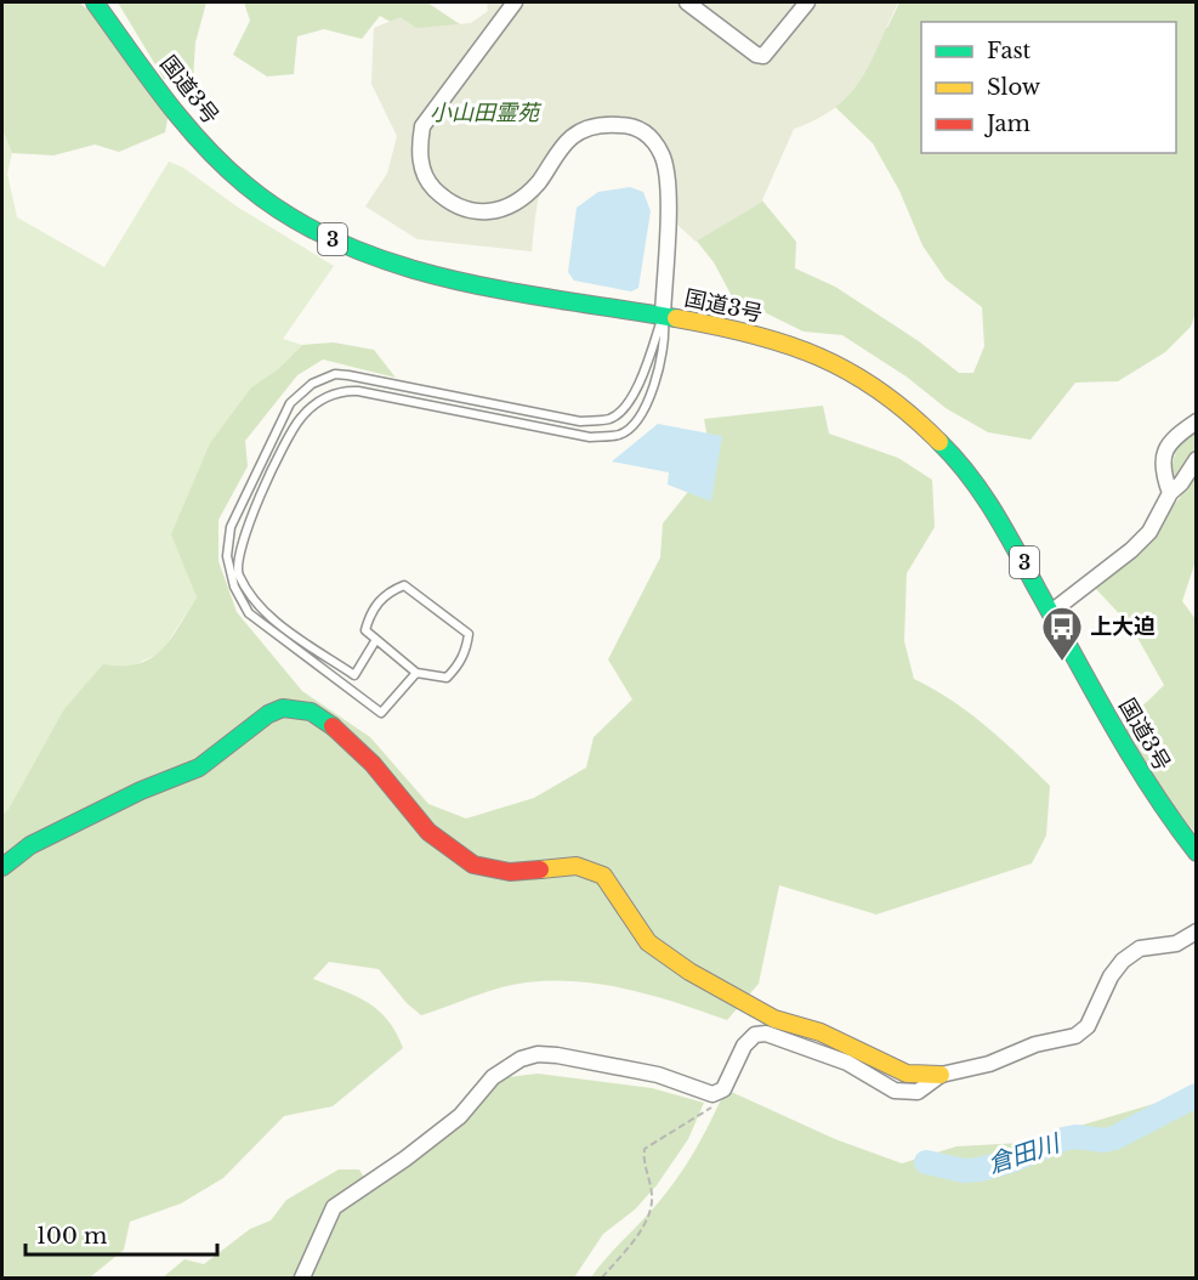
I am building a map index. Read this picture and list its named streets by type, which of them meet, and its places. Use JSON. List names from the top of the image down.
{
  "streets": {
    "main road": ["国道3号", "3"]
  },
  "water": ["倉田川"],
  "parks": ["小山田霊苑"],
  "places": {
    "bus stop": ["上大迫"]
  },
  "legend": ["Fast", "Slow", "Jam"],
  "scale_bar": "100 m"
}
